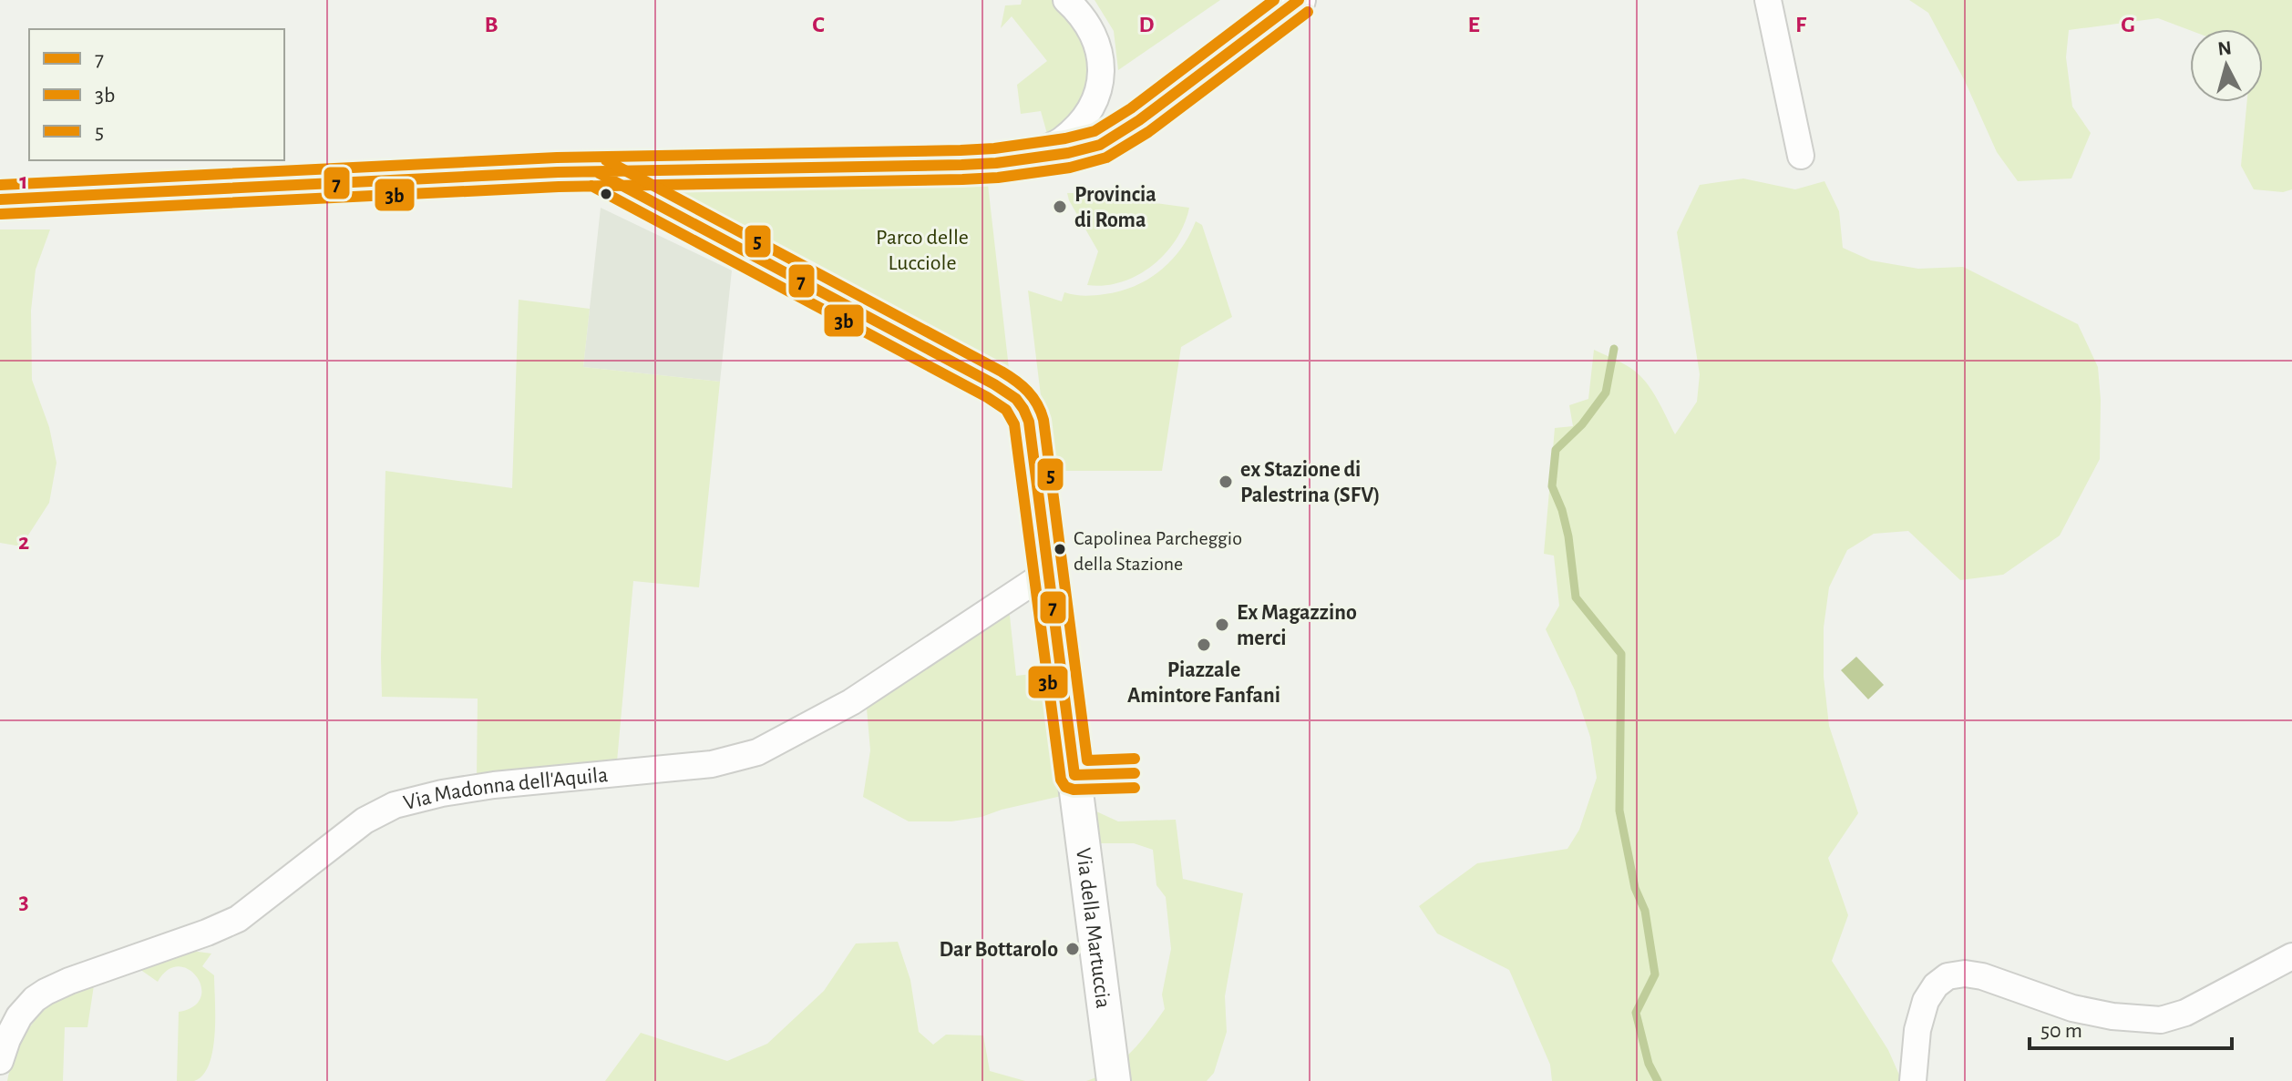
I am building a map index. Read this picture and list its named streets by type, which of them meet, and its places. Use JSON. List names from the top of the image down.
{
  "streets": {
    "street": ["Via Madonna dell'Aquila", "Via della Martuccia"]
  },
  "crossings": [
    ["Via Madonna dell'Aquila", "Via della Martuccia"]
  ],
  "parks": ["Parco delle Lucciole"],
  "places": [
    "Provincia di Roma",
    "ex Stazione di Palestrina (SFV)",
    "Capolinea Parcheggio della Stazione",
    "Ex Magazzino merci",
    "Piazzale Amintore Fanfani",
    "Dar Bottarolo"
  ],
  "lines": ["transit line 7", "transit line 5", "transit line 3b"],
  "legend": ["7", "3b", "5"],
  "scale_bar": "50 m",
  "north": "top",
  "grid": {
    "columns": [
      "B",
      "C",
      "D",
      "E",
      "F",
      "G"
    ],
    "rows": ["1", "2", "3"]
  }
}
